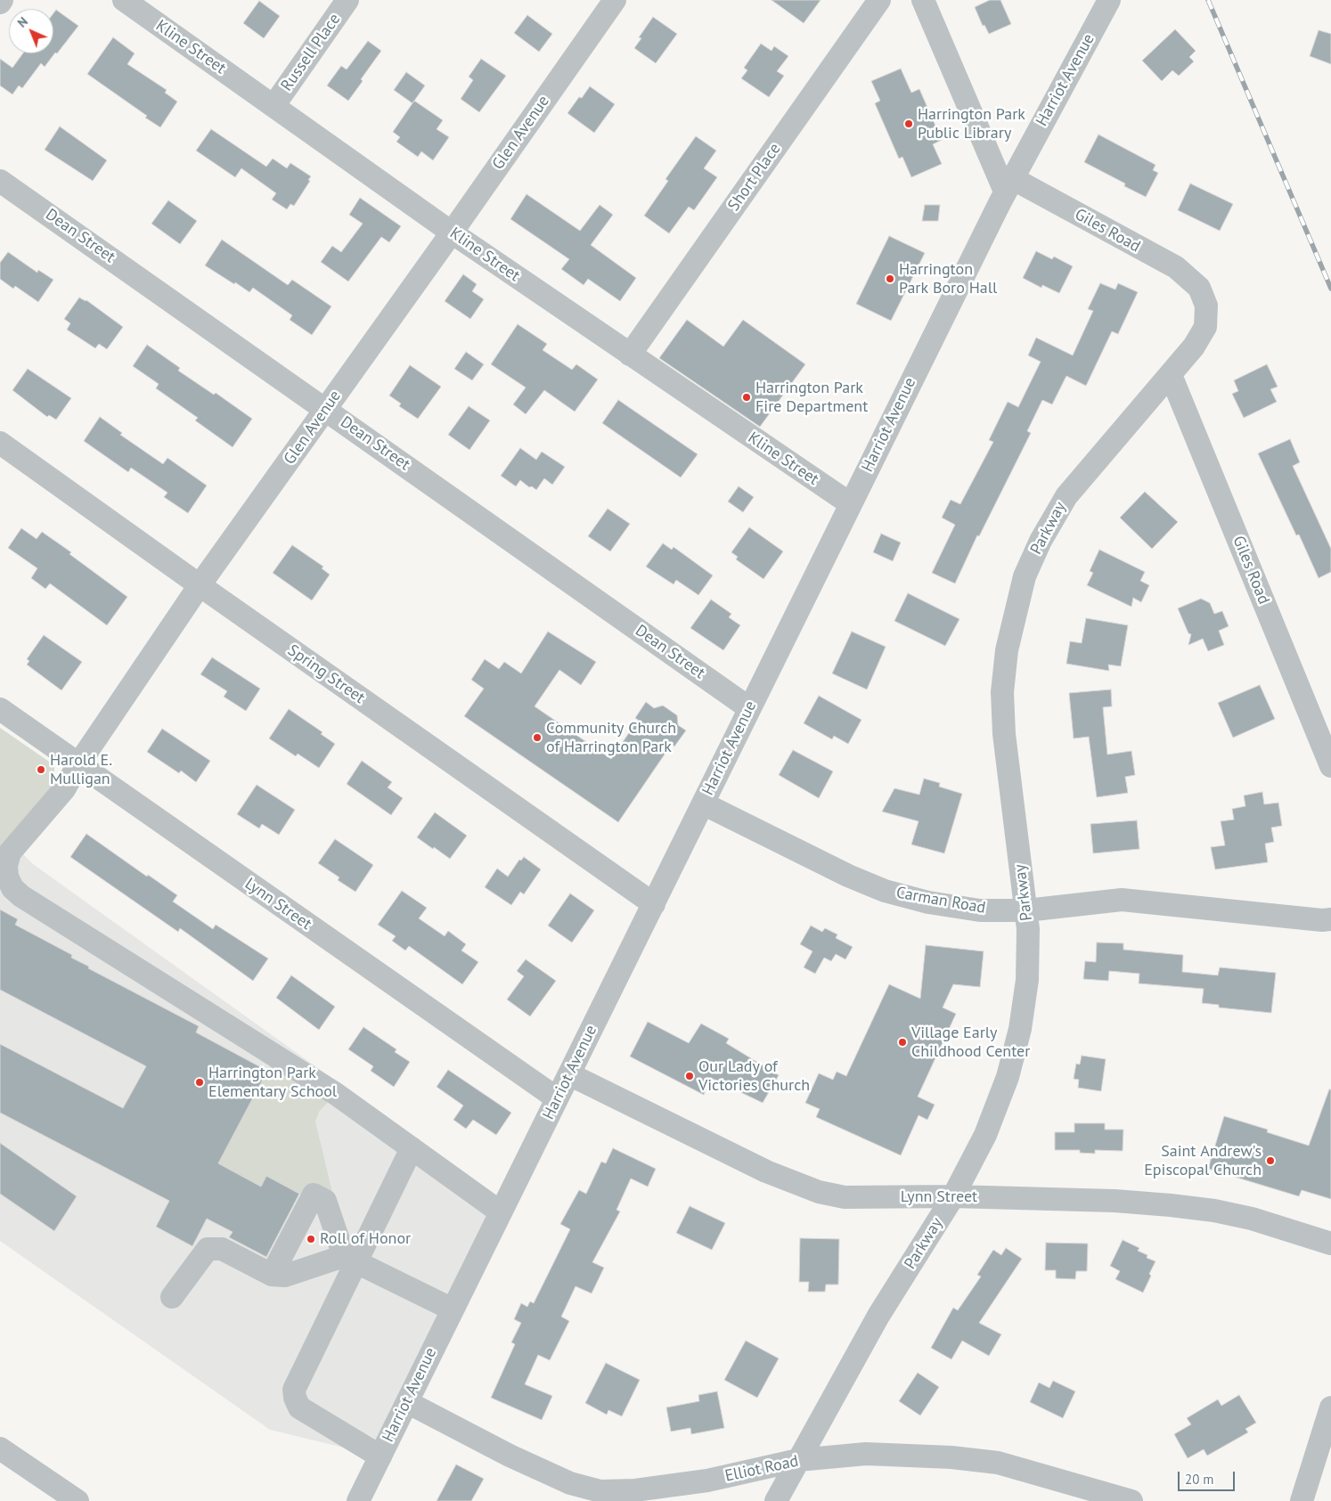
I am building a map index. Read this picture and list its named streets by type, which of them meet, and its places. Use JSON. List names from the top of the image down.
{
  "streets": {
    "street": [
      "Kline Street",
      "Russell Place",
      "Harriot Avenue",
      "Glen Avenue",
      "Short Place",
      "Giles Road",
      "Dean Street",
      "Parkway",
      "Spring Street",
      "Carman Road",
      "Lynn Street",
      "Elliot Road"
    ]
  },
  "crossings": [
    ["Kline Street", "Russell Place"],
    ["Kline Street", "Harriot Avenue"],
    ["Kline Street", "Glen Avenue"],
    ["Kline Street", "Short Place"],
    ["Harriot Avenue", "Giles Road"],
    ["Harriot Avenue", "Dean Street"],
    ["Harriot Avenue", "Spring Street"],
    ["Harriot Avenue", "Carman Road"],
    ["Harriot Avenue", "Lynn Street"],
    ["Harriot Avenue", "Elliot Road"],
    ["Glen Avenue", "Dean Street"],
    ["Glen Avenue", "Spring Street"],
    ["Glen Avenue", "Lynn Street"],
    ["Giles Road", "Parkway"],
    ["Parkway", "Carman Road"],
    ["Parkway", "Lynn Street"],
    ["Parkway", "Elliot Road"]
  ],
  "places": [
    "Harrington Park Public Library",
    "Harrington Park Boro Hall",
    "Harrington Park Fire Department",
    "Community Church of Harrington Park",
    "Harold E. Mulligan",
    "Village Early Childhood Center",
    "Our Lady of Victories Church",
    "Harrington Park Elementary School",
    "Saint Andrew's Episcopal Church",
    "Roll of Honor"
  ],
  "scale_bar": "20 m",
  "north": "top left"
}
